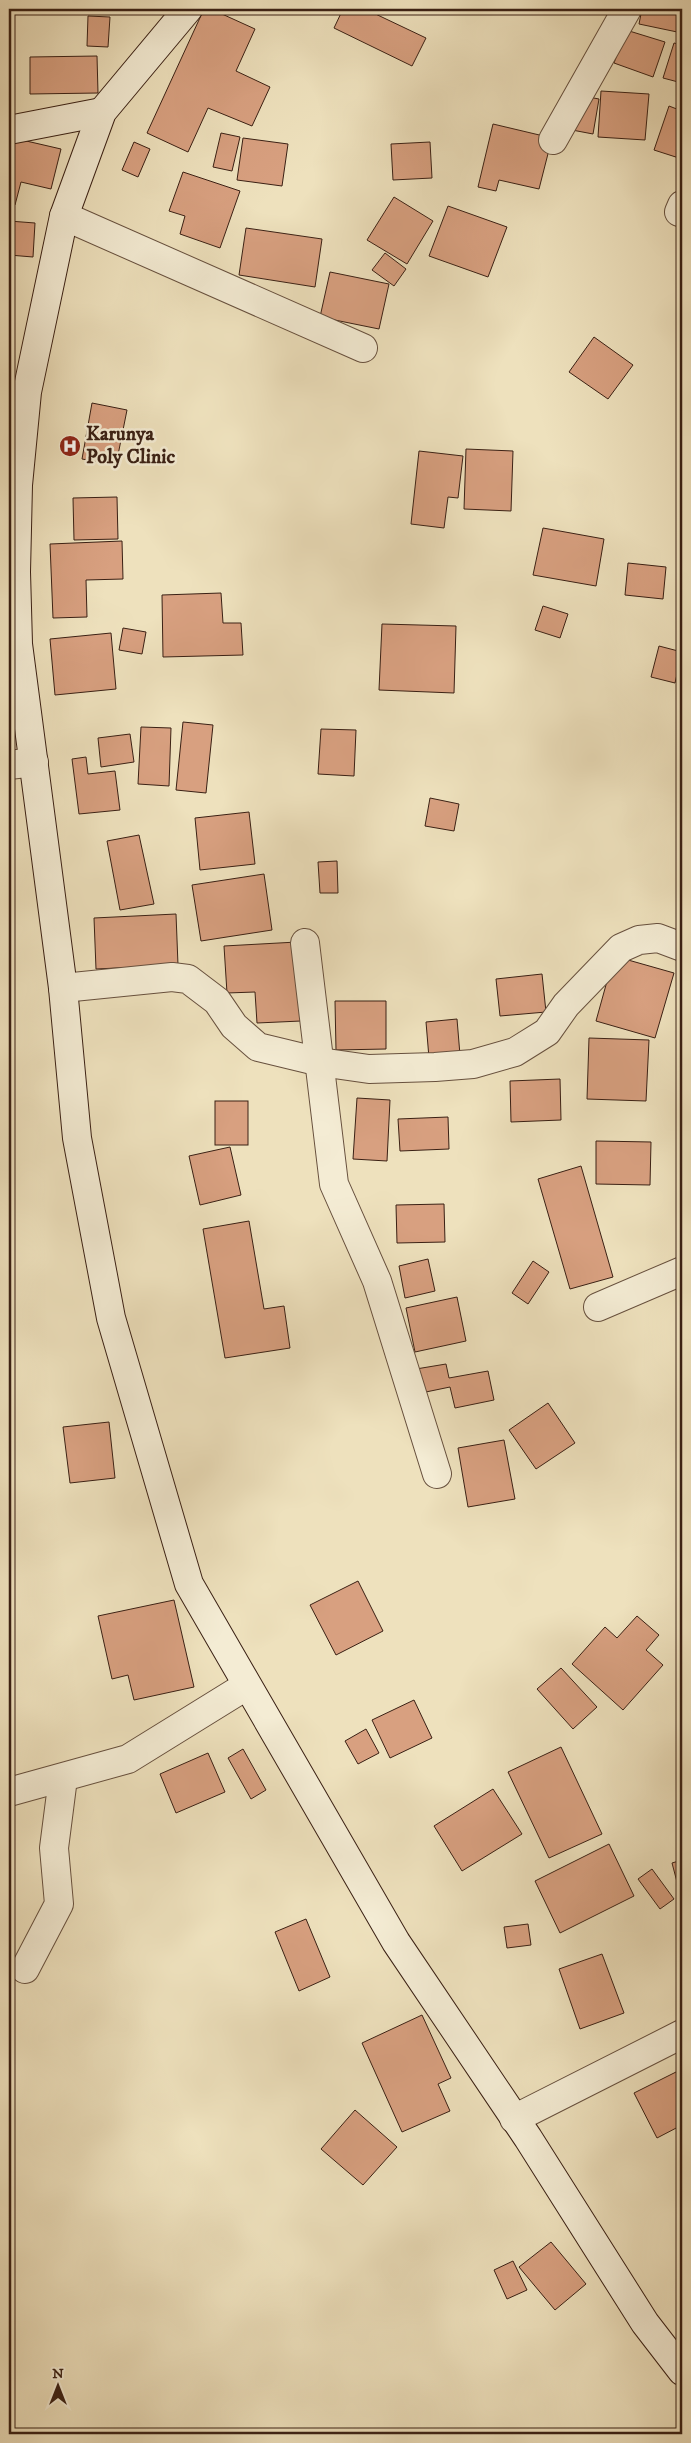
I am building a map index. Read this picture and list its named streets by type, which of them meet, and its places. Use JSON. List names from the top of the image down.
{
  "places": {
    "hospital": ["Karunya Poly Clinic"]
  },
  "north": "top"
}
